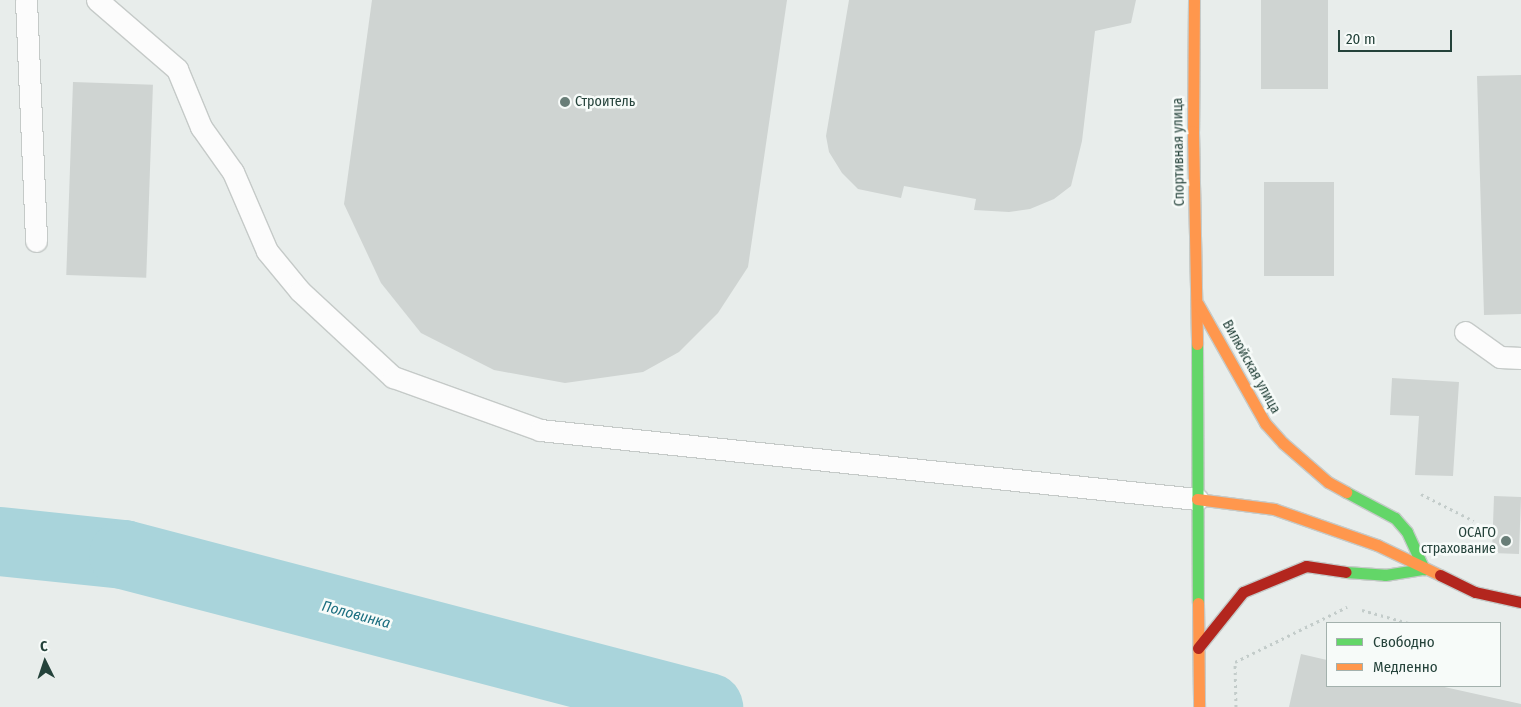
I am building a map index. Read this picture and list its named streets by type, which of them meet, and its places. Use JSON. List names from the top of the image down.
{
  "streets": {
    "street": ["Спортивная улица", "Вилюйская улица"]
  },
  "crossings": [
    ["Спортивная улица", "Вилюйская улица"]
  ],
  "water": ["Половинка"],
  "places": ["Строитель", "ОСАГО страхование"],
  "legend": ["Свободно", "Медленно"],
  "scale_bar": "20 m",
  "north": "top"
}
